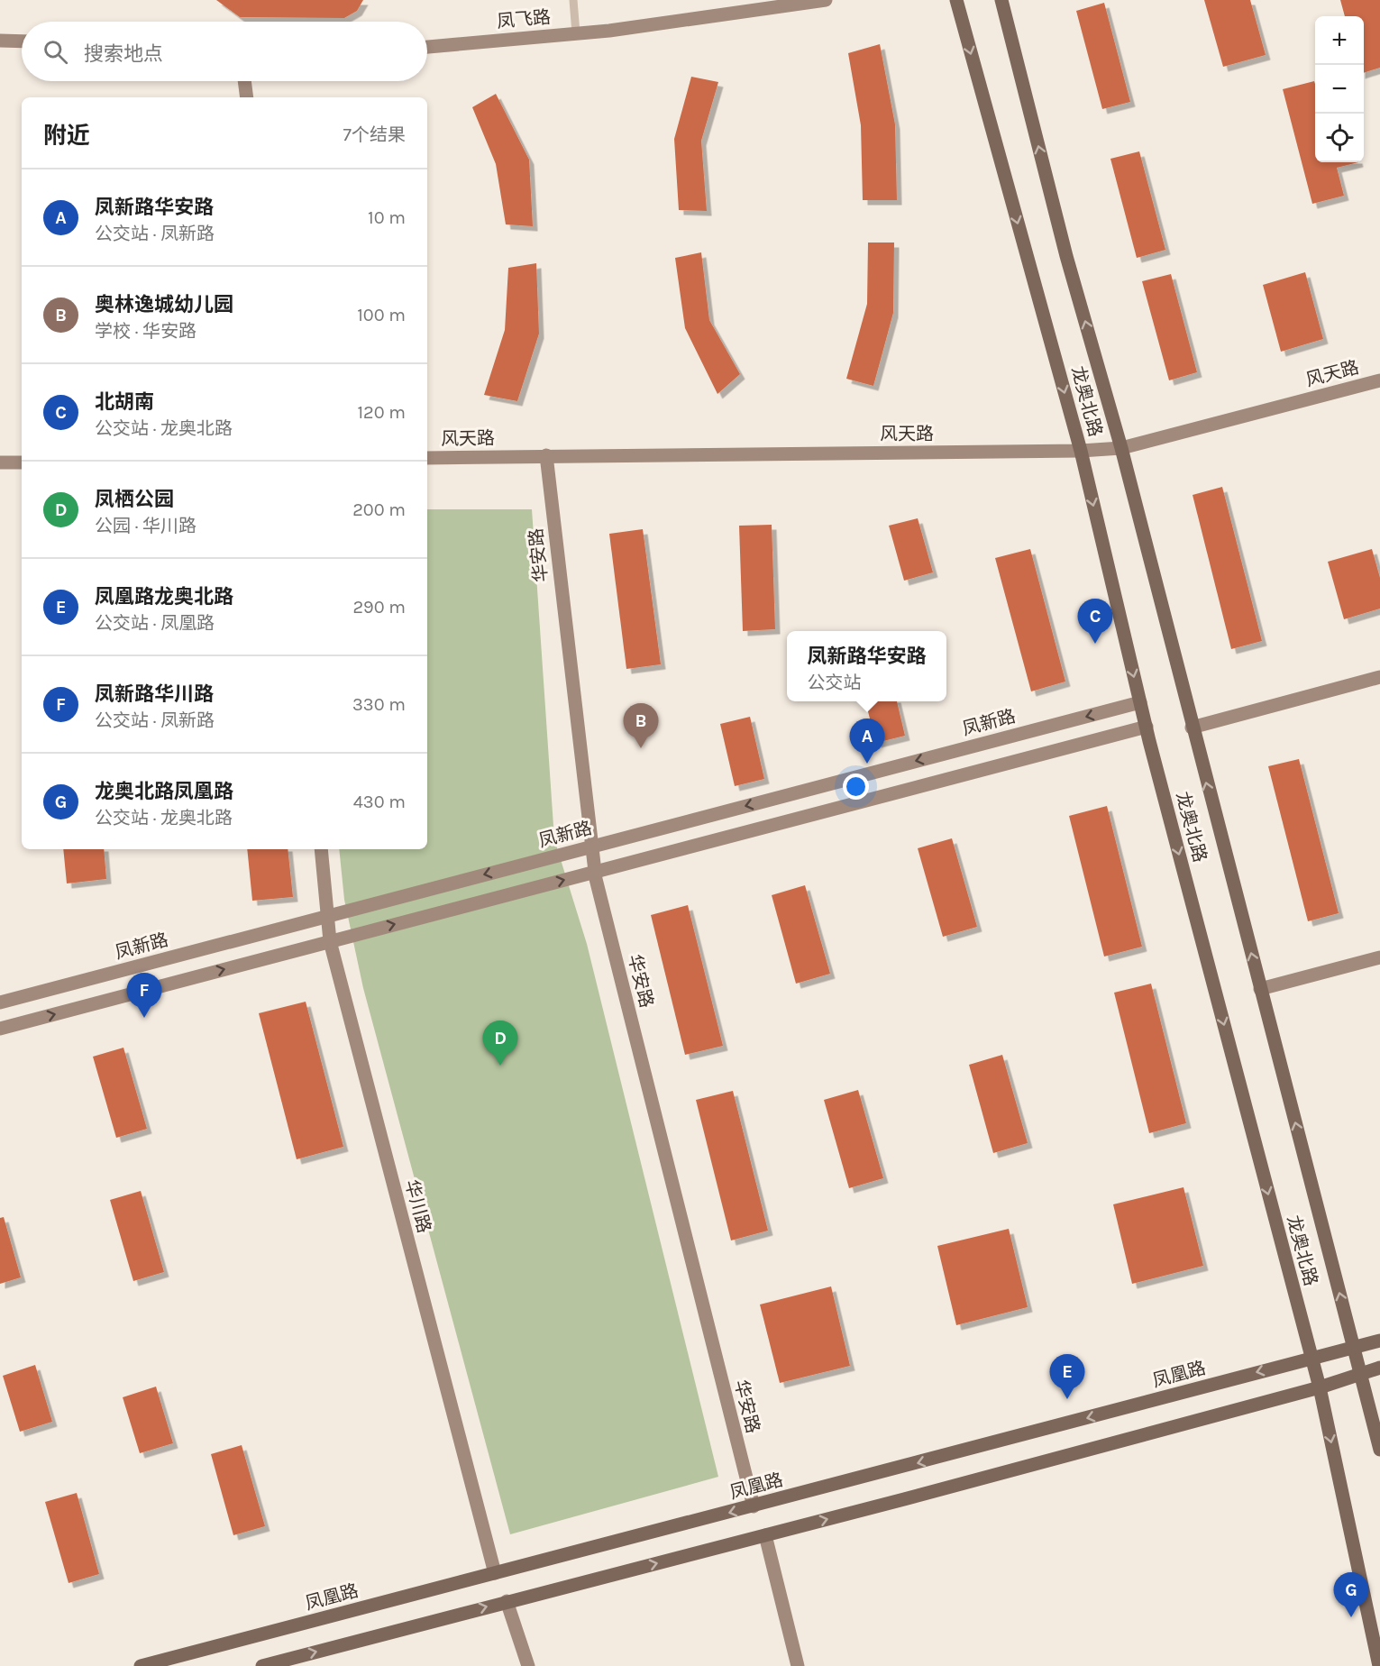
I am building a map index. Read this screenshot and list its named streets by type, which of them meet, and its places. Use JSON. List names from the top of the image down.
{
  "streets": {
    "main road": ["龙奥北路", "凤凰路"],
    "street": [
      "凤飞路",
      "风天路",
      "华安路",
      "凤新路",
      "华川路"
    ]
  },
  "crossings": [
    ["风天路", "龙奥北路"],
    ["风天路", "华安路"],
    ["龙奥北路", "凤新路"],
    ["龙奥北路", "凤凰路"],
    ["华安路", "凤新路"],
    ["华安路", "凤凰路"],
    ["凤新路", "华川路"],
    ["华川路", "凤凰路"]
  ],
  "page": {
    "map_buttons": ["+", "−"],
    "search": "搜索地点",
    "heading": ["附近", "7个结果"],
    "list": [
      {
        "mark": "A",
        "name": "凤新路华安路",
        "note": "公交站 · 凤新路",
        "value": "10 m"
      },
      {
        "mark": "B",
        "name": "奥林逸城幼儿园",
        "note": "学校 · 华安路",
        "value": "100 m"
      },
      {
        "mark": "C",
        "name": "北胡南",
        "note": "公交站 · 龙奥北路",
        "value": "120 m"
      },
      {
        "mark": "D",
        "name": "凤栖公园",
        "note": "公园 · 华川路",
        "value": "200 m"
      },
      {
        "mark": "E",
        "name": "凤凰路龙奥北路",
        "note": "公交站 · 凤凰路",
        "value": "290 m"
      },
      {
        "mark": "F",
        "name": "凤新路华川路",
        "note": "公交站 · 凤新路",
        "value": "330 m"
      },
      {
        "mark": "G",
        "name": "龙奥北路凤凰路",
        "note": "公交站 · 龙奥北路",
        "value": "430 m"
      }
    ],
    "pins": [
      "C",
      "B",
      "A",
      "F",
      "D",
      "E",
      "G"
    ],
    "popup": ["凤新路华安路", "公交站"]
  }
}
